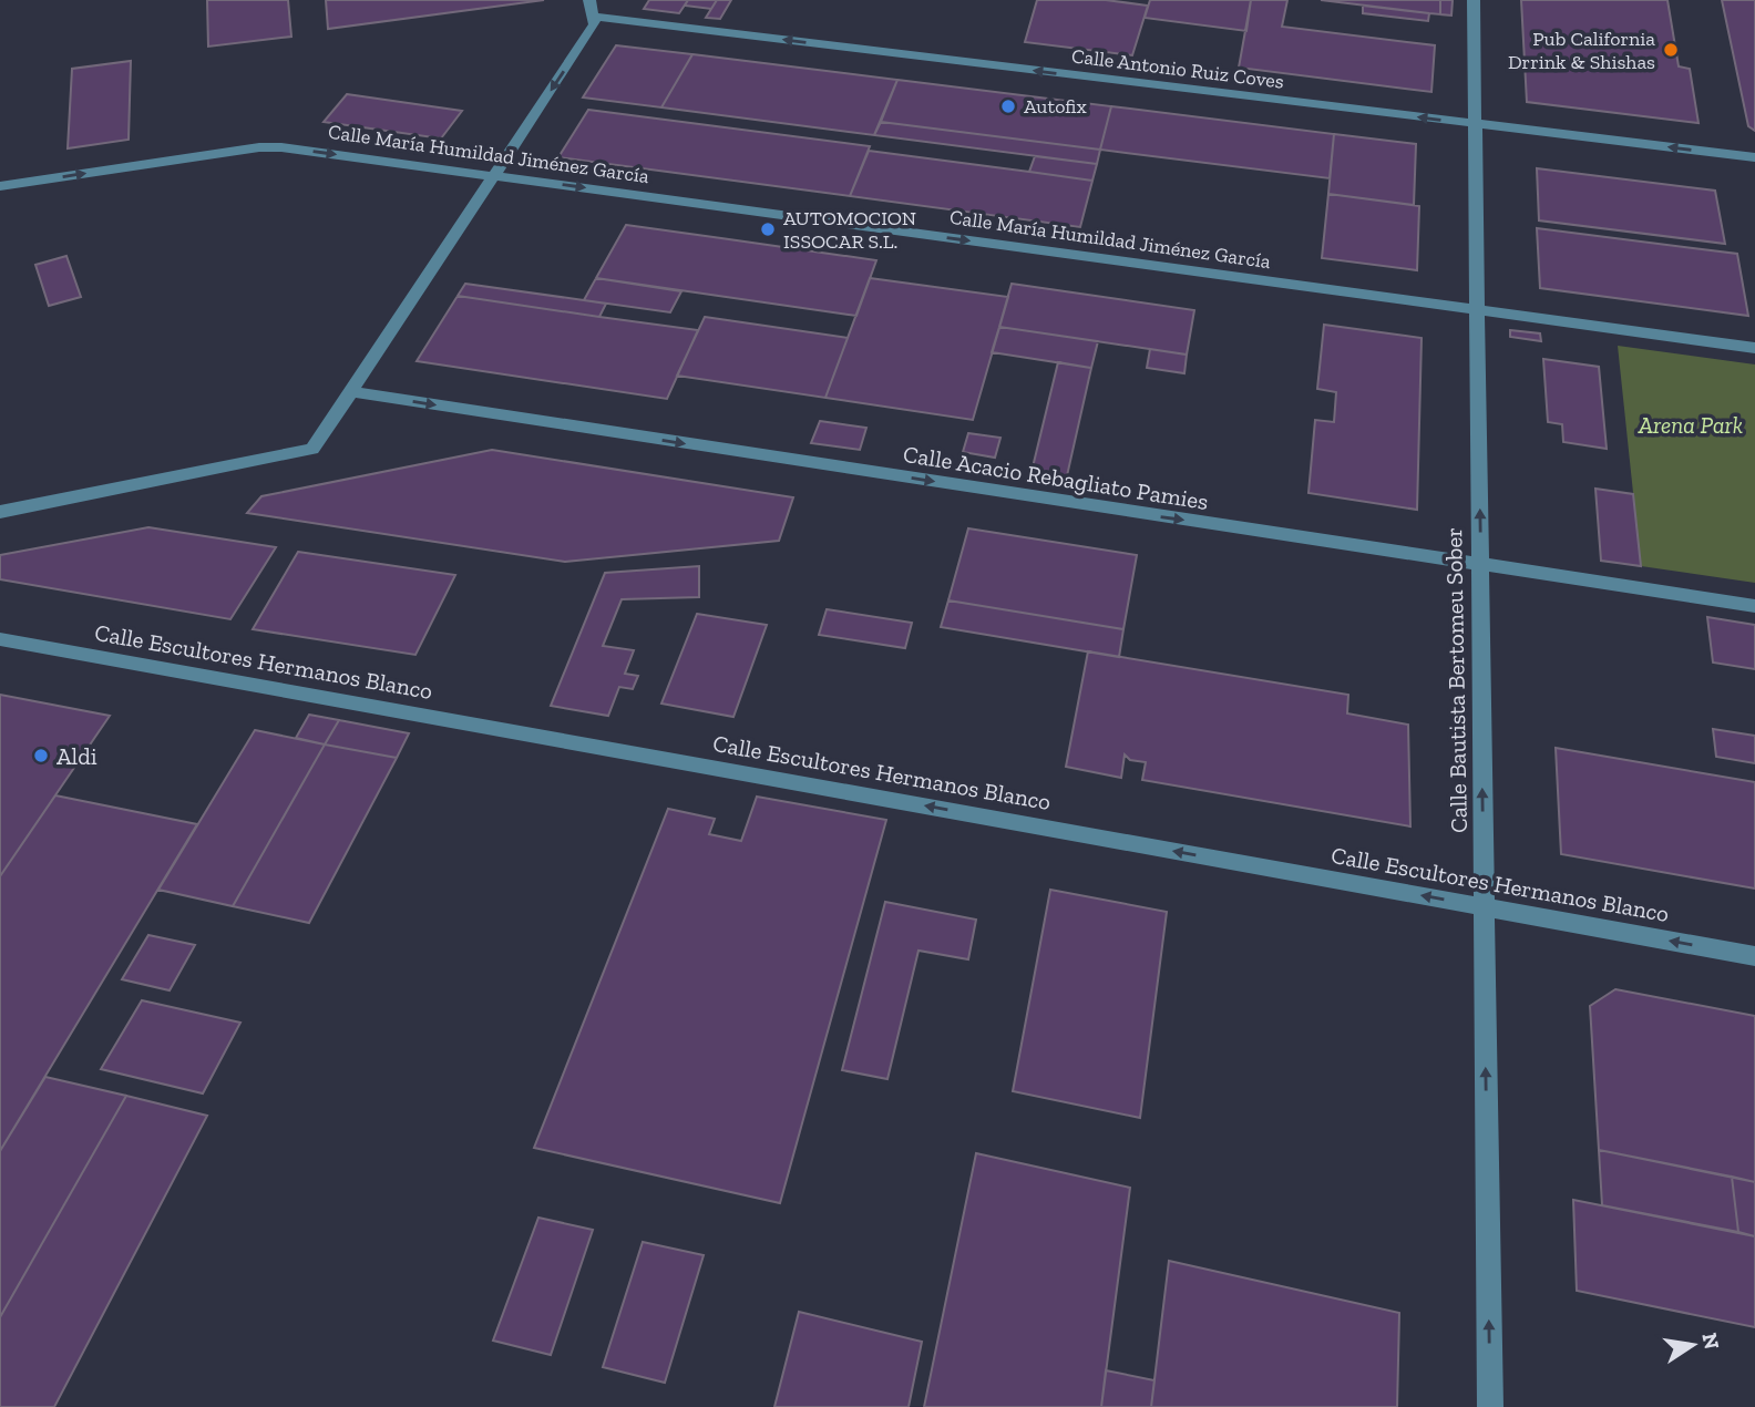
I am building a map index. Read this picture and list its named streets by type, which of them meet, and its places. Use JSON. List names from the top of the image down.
{
  "streets": {
    "street": [
      "Calle Antonio Ruiz Coves",
      "Calle María Humildad Jiménez García",
      "Calle Acacio Rebagliato Pamies",
      "Calle Escultores Hermanos Blanco",
      "Calle Bautista Bertomeu Sober"
    ]
  },
  "crossings": [
    ["Calle Antonio Ruiz Coves", "Calle Bautista Bertomeu Sober"],
    ["Calle María Humildad Jiménez García", "Calle Bautista Bertomeu Sober"],
    ["Calle Acacio Rebagliato Pamies", "Calle Bautista Bertomeu Sober"],
    ["Calle Escultores Hermanos Blanco", "Calle Bautista Bertomeu Sober"]
  ],
  "one_way": [
    "Calle Antonio Ruiz Coves",
    "Calle María Humildad Jiménez García",
    "Calle Acacio Rebagliato Pamies",
    "Calle Escultores Hermanos Blanco",
    "Calle Bautista Bertomeu Sober"
  ],
  "parks": ["Arena Park"],
  "places": [
    "Pub California Drrink & Shishas",
    "Autofix",
    "AUTOMOCION ISSOCAR S.L.",
    "Aldi"
  ],
  "north": "right"
}
